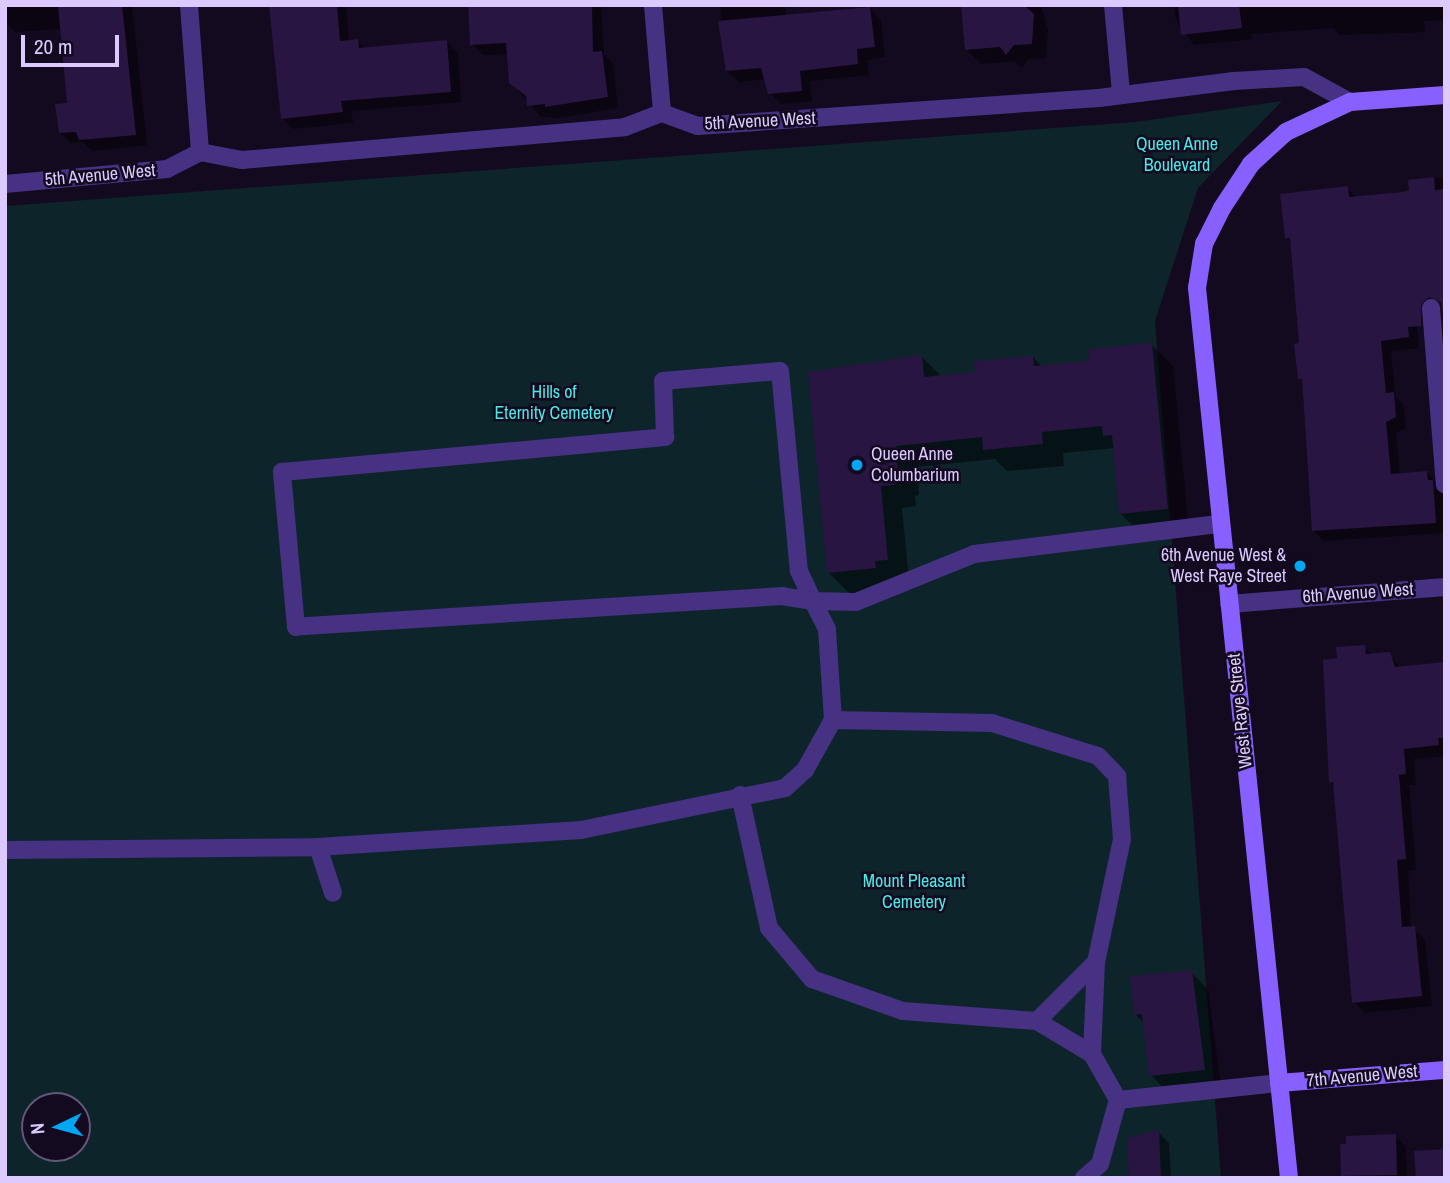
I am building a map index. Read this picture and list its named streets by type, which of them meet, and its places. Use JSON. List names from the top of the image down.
{
  "streets": {
    "street": [
      "5th Avenue West",
      "6th Avenue West",
      "West Raye Street",
      "7th Avenue West"
    ]
  },
  "crossings": [
    ["5th Avenue West", "West Raye Street"],
    ["6th Avenue West", "West Raye Street"],
    ["West Raye Street", "7th Avenue West"]
  ],
  "parks": ["Queen Anne Boulevard", "Hills of Eternity Cemetery", "Mount Pleasant Cemetery"],
  "places": ["Queen Anne Columbarium", "6th Avenue West & West Raye Street"],
  "scale_bar": "20 m",
  "north": "left"
}
